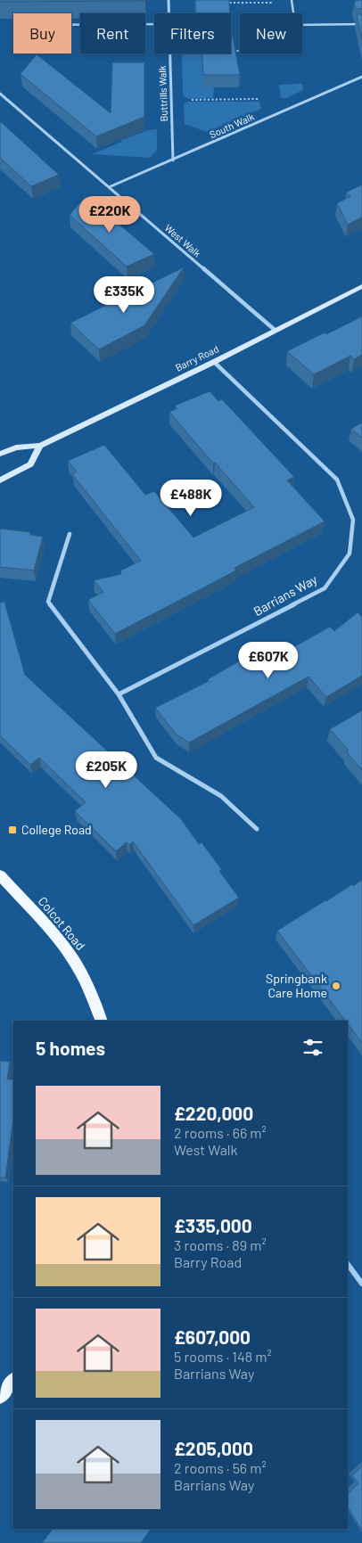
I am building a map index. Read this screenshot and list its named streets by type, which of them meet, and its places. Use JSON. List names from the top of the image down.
{
  "streets": {
    "main road": ["Colcot Road"],
    "street": [
      "Buttrills Walk",
      "South Walk",
      "West Walk",
      "Barry Road",
      "Barrians Way"
    ]
  },
  "crossings": [
    ["Buttrills Walk", "South Walk"],
    ["South Walk", "West Walk"],
    ["West Walk", "Barry Road"],
    ["Barry Road", "Barrians Way"]
  ],
  "places": {
    "transit": ["College Road"],
    "other": ["Springbank Care Home"]
  },
  "page": {
    "chip": [
      "Buy",
      "Rent",
      "Filters",
      "New"
    ],
    "price": [
      "£220K",
      "£335K",
      "£488K",
      "£607K",
      "£205K"
    ],
    "heading": "5 homes",
    "list": [
      {
        "name": "£220,000",
        "note": "2 rooms · 66 m² · West Walk"
      },
      {
        "name": "£335,000",
        "note": "3 rooms · 89 m² · Barry Road"
      },
      {
        "name": "£607,000",
        "note": "5 rooms · 148 m² · Barrians Way"
      },
      {
        "name": "£205,000",
        "note": "2 rooms · 56 m² · Barrians Way"
      }
    ]
  }
}
